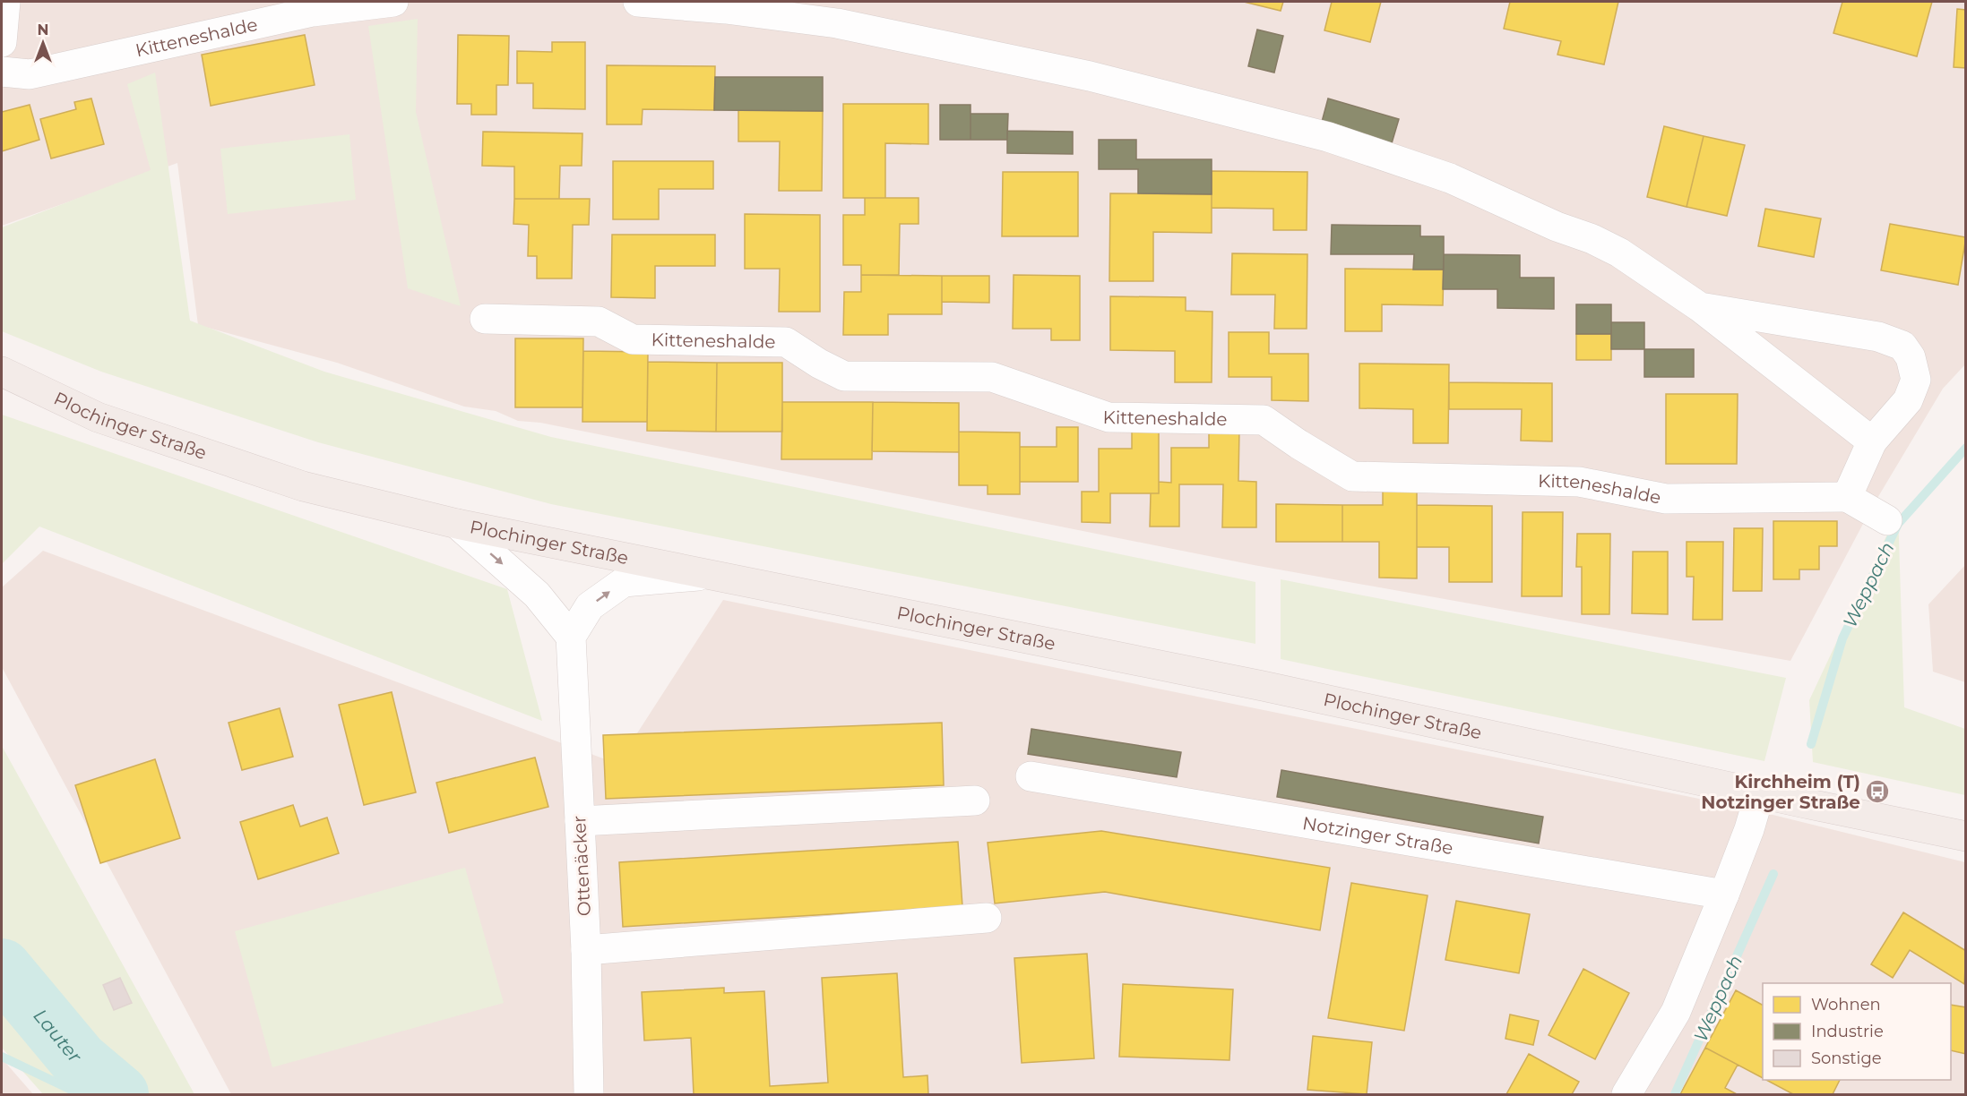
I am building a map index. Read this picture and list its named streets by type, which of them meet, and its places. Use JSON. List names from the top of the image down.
{
  "streets": {
    "main road": ["Plochinger Straße"],
    "street": ["Kitteneshalde", "Notzinger Straße", "Ottenäcker"]
  },
  "water": ["Weppach", "Lauter"],
  "places": {
    "bus stop": ["Kirchheim (T) Notzinger Straße"]
  },
  "legend": ["Wohnen", "Industrie", "Sonstige"],
  "north": "top"
}
